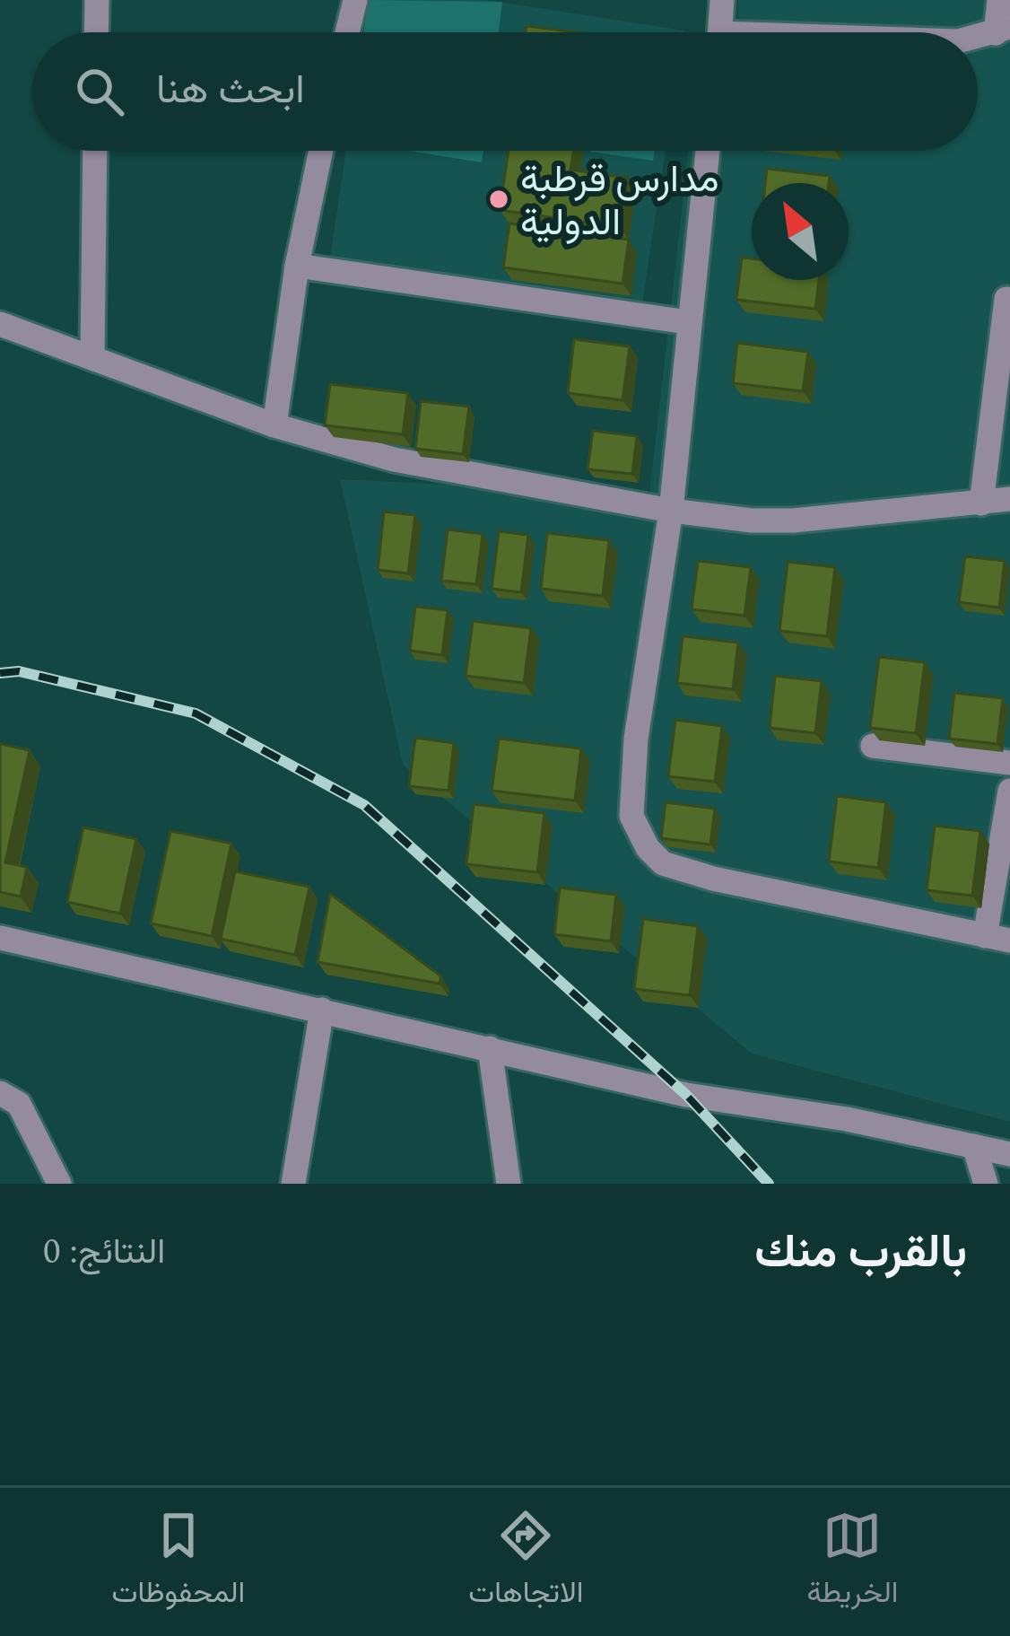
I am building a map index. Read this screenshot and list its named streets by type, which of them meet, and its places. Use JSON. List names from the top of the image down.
{
  "places": ["مدارس قرطبة الدولية"],
  "north": "top left",
  "page": {
    "search": "ابحث هنا",
    "heading": ["بالقرب منك", "النتائج: 0"],
    "nav": ["الخريطة", "الاتجاهات", "المحفوظات"]
  }
}
